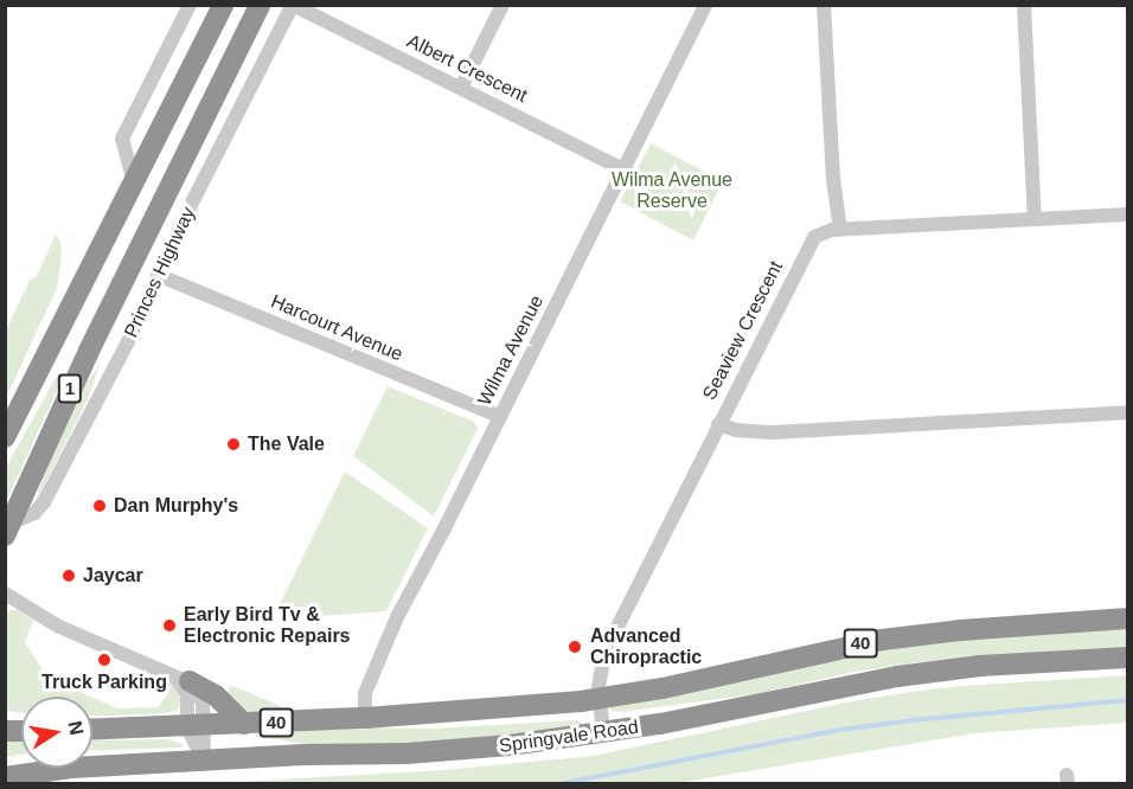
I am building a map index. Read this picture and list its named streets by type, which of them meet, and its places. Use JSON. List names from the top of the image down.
{
  "streets": {
    "highway": [
      "Princes Highway",
      "1",
      "40",
      "Springvale Road"
    ],
    "street": [
      "Albert Crescent",
      "Harcourt Avenue",
      "Seaview Crescent",
      "Wilma Avenue"
    ]
  },
  "crossings": [
    ["Albert Crescent", "Princes Highway"],
    ["Albert Crescent", "Wilma Avenue"],
    ["Princes Highway", "Harcourt Avenue"],
    ["Harcourt Avenue", "Wilma Avenue"],
    ["Seaview Crescent", "Springvale Road"],
    ["Wilma Avenue", "Springvale Road"]
  ],
  "parks": ["Wilma Avenue Reserve"],
  "places": [
    "The Vale",
    "Dan Murphy's",
    "Jaycar",
    "Early Bird Tv & Electronic Repairs",
    "Advanced Chiropractic",
    "Truck Parking"
  ],
  "north": "right"
}
